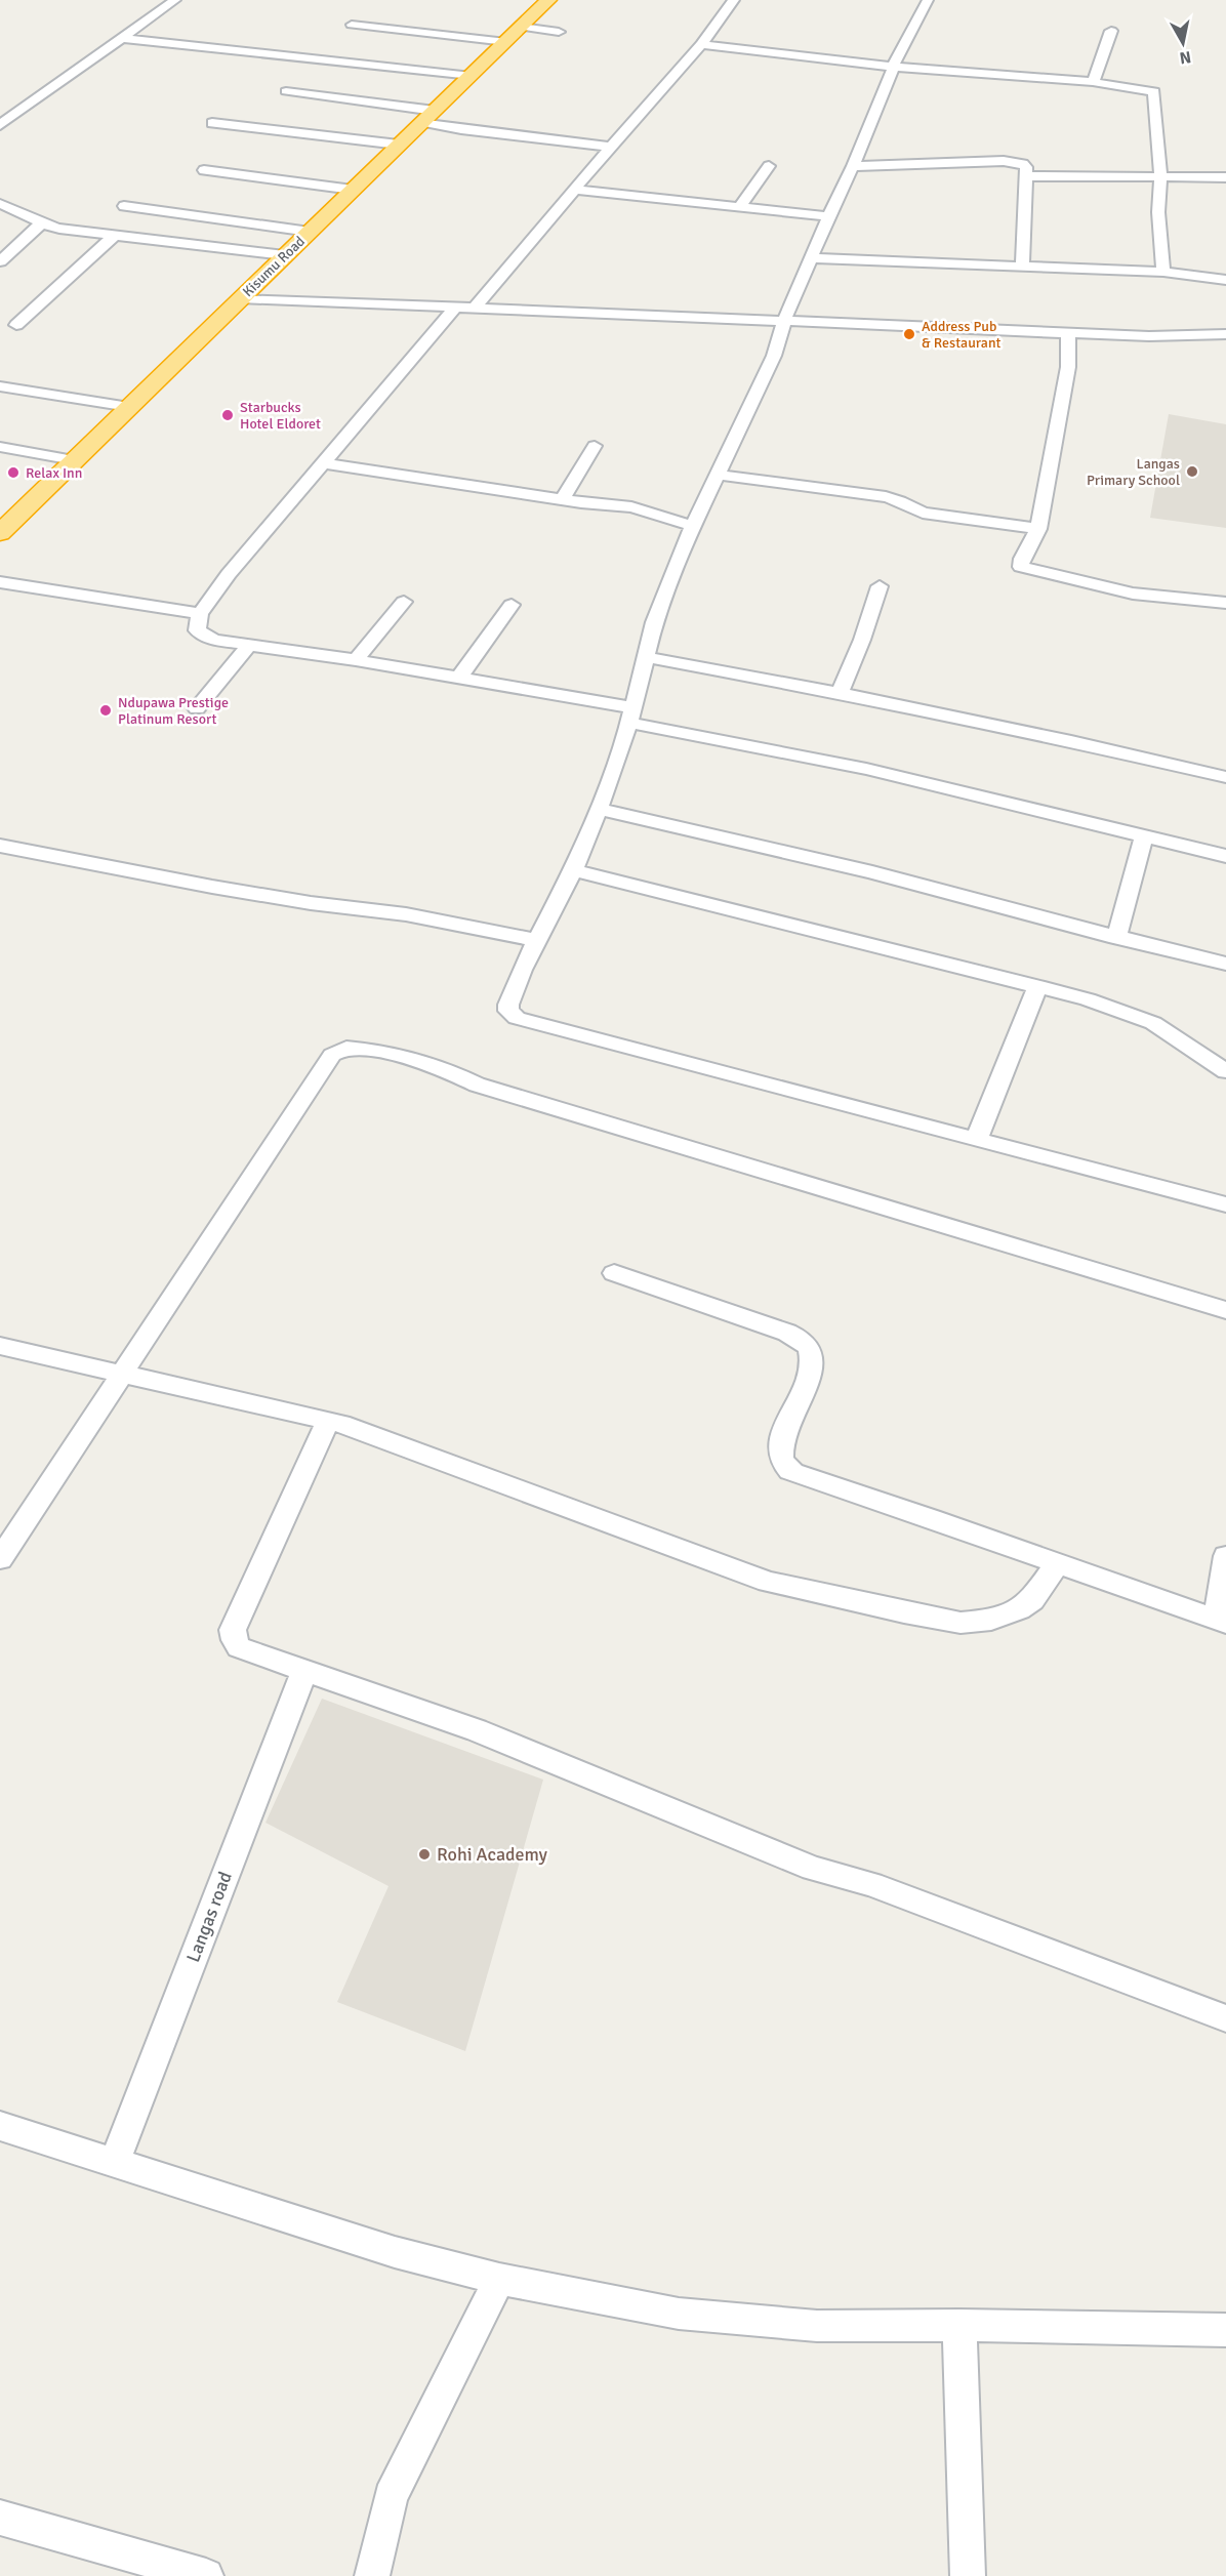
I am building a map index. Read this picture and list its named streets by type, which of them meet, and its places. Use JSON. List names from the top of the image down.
{
  "streets": {
    "highway": ["Kisumu Road"],
    "street": ["Langas road"]
  },
  "places": [
    "Address Pub & Restaurant",
    "Starbucks Hotel Eldoret",
    "Langas Primary School",
    "Relax Inn",
    "Ndupawa Prestige Platinum Resort",
    "Rohi Academy"
  ],
  "north": "bottom"
}
